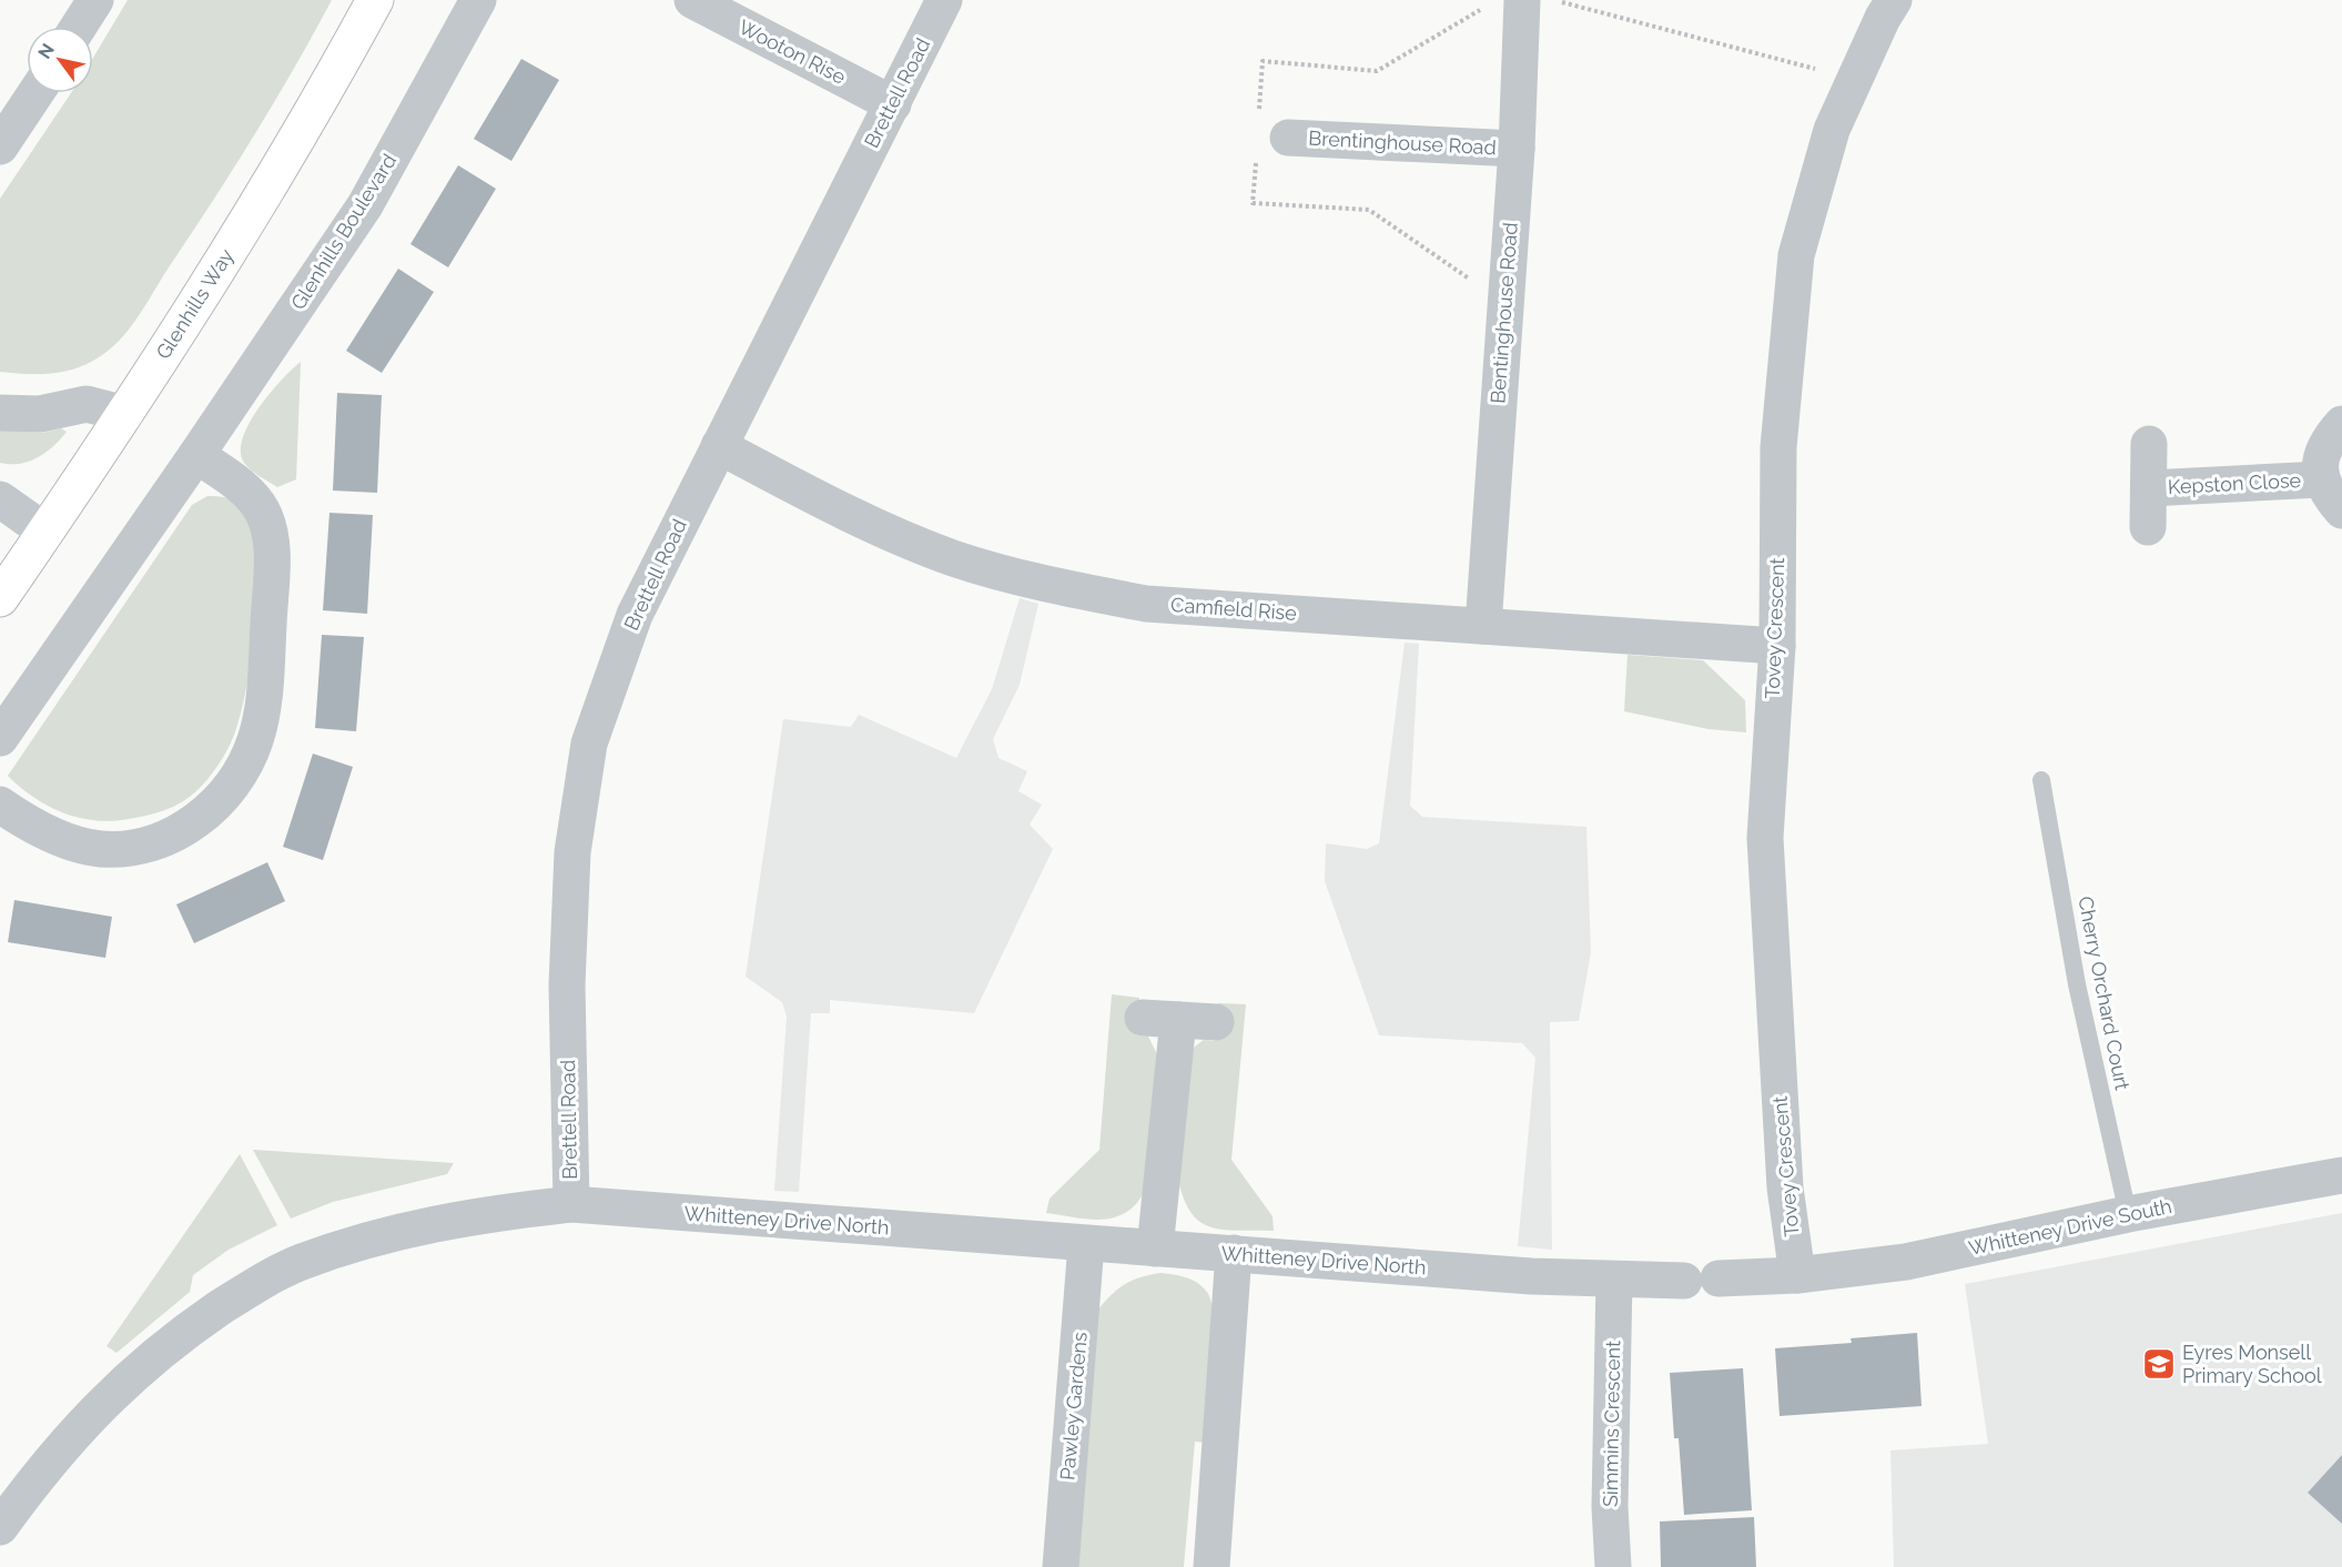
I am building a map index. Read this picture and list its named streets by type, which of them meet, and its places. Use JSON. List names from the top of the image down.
{
  "streets": {
    "highway": ["Glenhills Way"],
    "street": [
      "Wooton Rise",
      "Brettell Road",
      "Brentinghouse Road",
      "Glenhills Boulevard",
      "Bentinghouse Road",
      "Kepston Close",
      "Camfield Rise",
      "Tovey Crescent",
      "Whitteney Drive North",
      "Whitteney Drive South",
      "Pawley Gardens",
      "Simmins Crescent"
    ],
    "lane": ["Cherry Orchard Court"]
  },
  "crossings": [
    ["Wooton Rise", "Brettell Road"],
    ["Brettell Road", "Camfield Rise"],
    ["Brettell Road", "Whitteney Drive North"],
    ["Brentinghouse Road", "Bentinghouse Road"],
    ["Bentinghouse Road", "Camfield Rise"],
    ["Camfield Rise", "Tovey Crescent"],
    ["Tovey Crescent", "Whitteney Drive South"],
    ["Cherry Orchard Court", "Whitteney Drive South"],
    ["Whitteney Drive North", "Whitteney Drive South"],
    ["Whitteney Drive North", "Pawley Gardens"],
    ["Whitteney Drive North", "Simmins Crescent"]
  ],
  "places": {
    "school or university": ["Eyres Monsell Primary School"]
  },
  "north": "top left"
}
